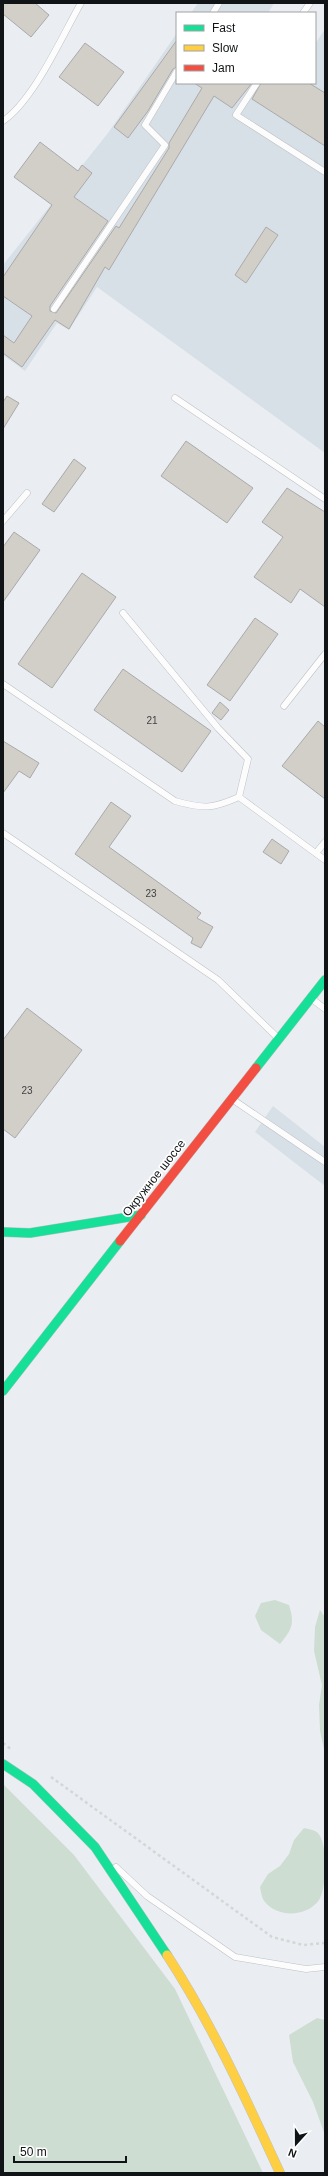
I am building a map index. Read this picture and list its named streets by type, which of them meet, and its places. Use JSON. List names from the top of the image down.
{
  "streets": {
    "street": ["Окружное шоссе"]
  },
  "house_numbers": ["21", "23", "23"],
  "legend": ["Fast", "Slow", "Jam"],
  "scale_bar": "50 m",
  "north": "bottom"
}
